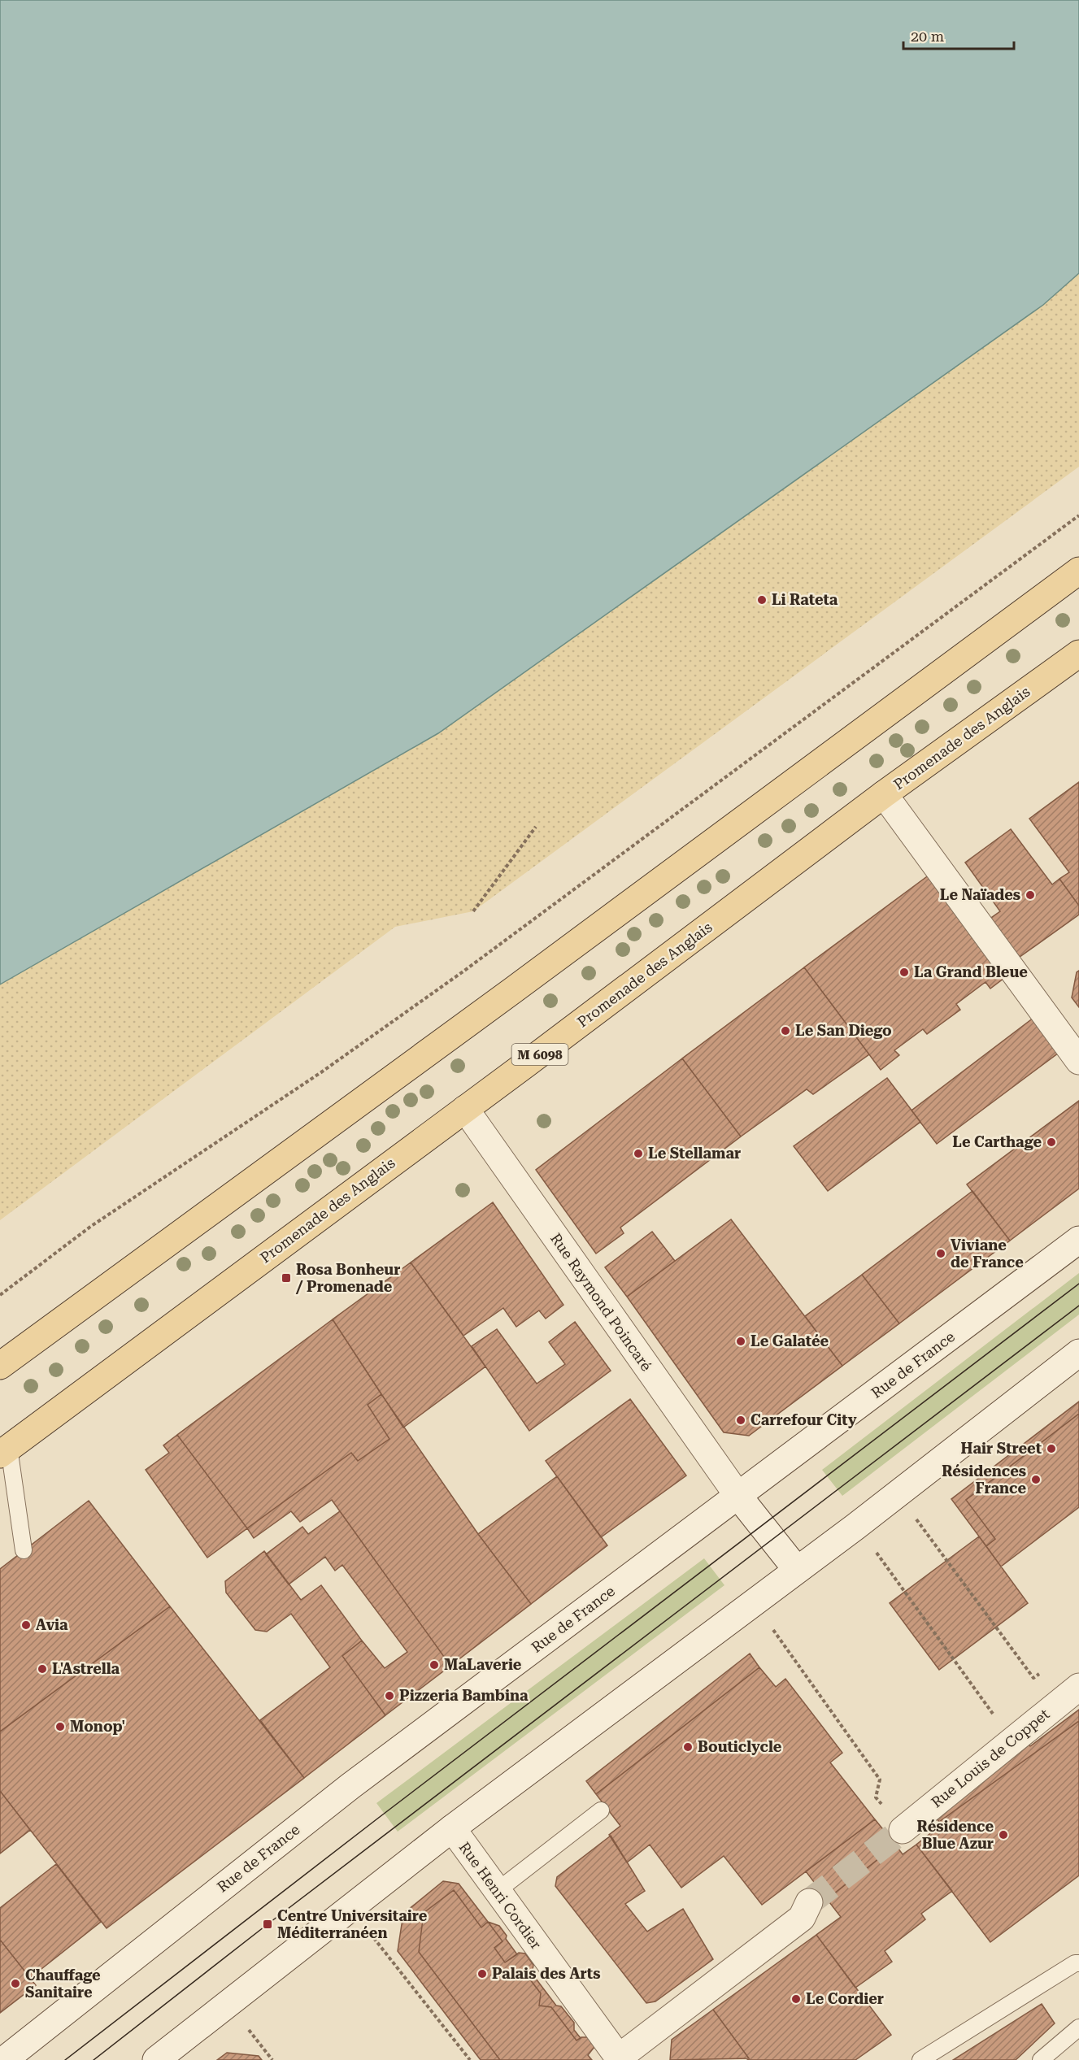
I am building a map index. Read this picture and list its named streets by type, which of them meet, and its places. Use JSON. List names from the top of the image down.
{
  "streets": {
    "main road": [
      "Promenade des Anglais",
      "M 6098",
      "Rue Raymond Poincaré",
      "Rue de France",
      "Rue Louis de Coppet",
      "Rue Henri Cordier"
    ]
  },
  "crossings": [
    ["Promenade des Anglais", "Rue Raymond Poincaré"],
    ["Rue Raymond Poincaré", "Rue de France"]
  ],
  "places": {
    "other": [
      "Li Rateta",
      "Le Naïades",
      "La Grand Bleue",
      "Le San Diego",
      "Le Carthage",
      "Le Stellamar",
      "Viviane de France",
      "Le Galatée",
      "Carrefour City",
      "Hair Street",
      "Résidences France",
      "Avia",
      "MaLaverie",
      "L'Astrella",
      "Pizzeria Bambina",
      "Monop'",
      "Bouticlycle",
      "Résidence Blue Azur",
      "Palais des Arts",
      "Chauffage Sanitaire",
      "Le Cordier"
    ],
    "transit": ["Rosa Bonheur / Promenade", "Centre Universitaire Méditerranéen"]
  },
  "scale_bar": "20 m"
}
